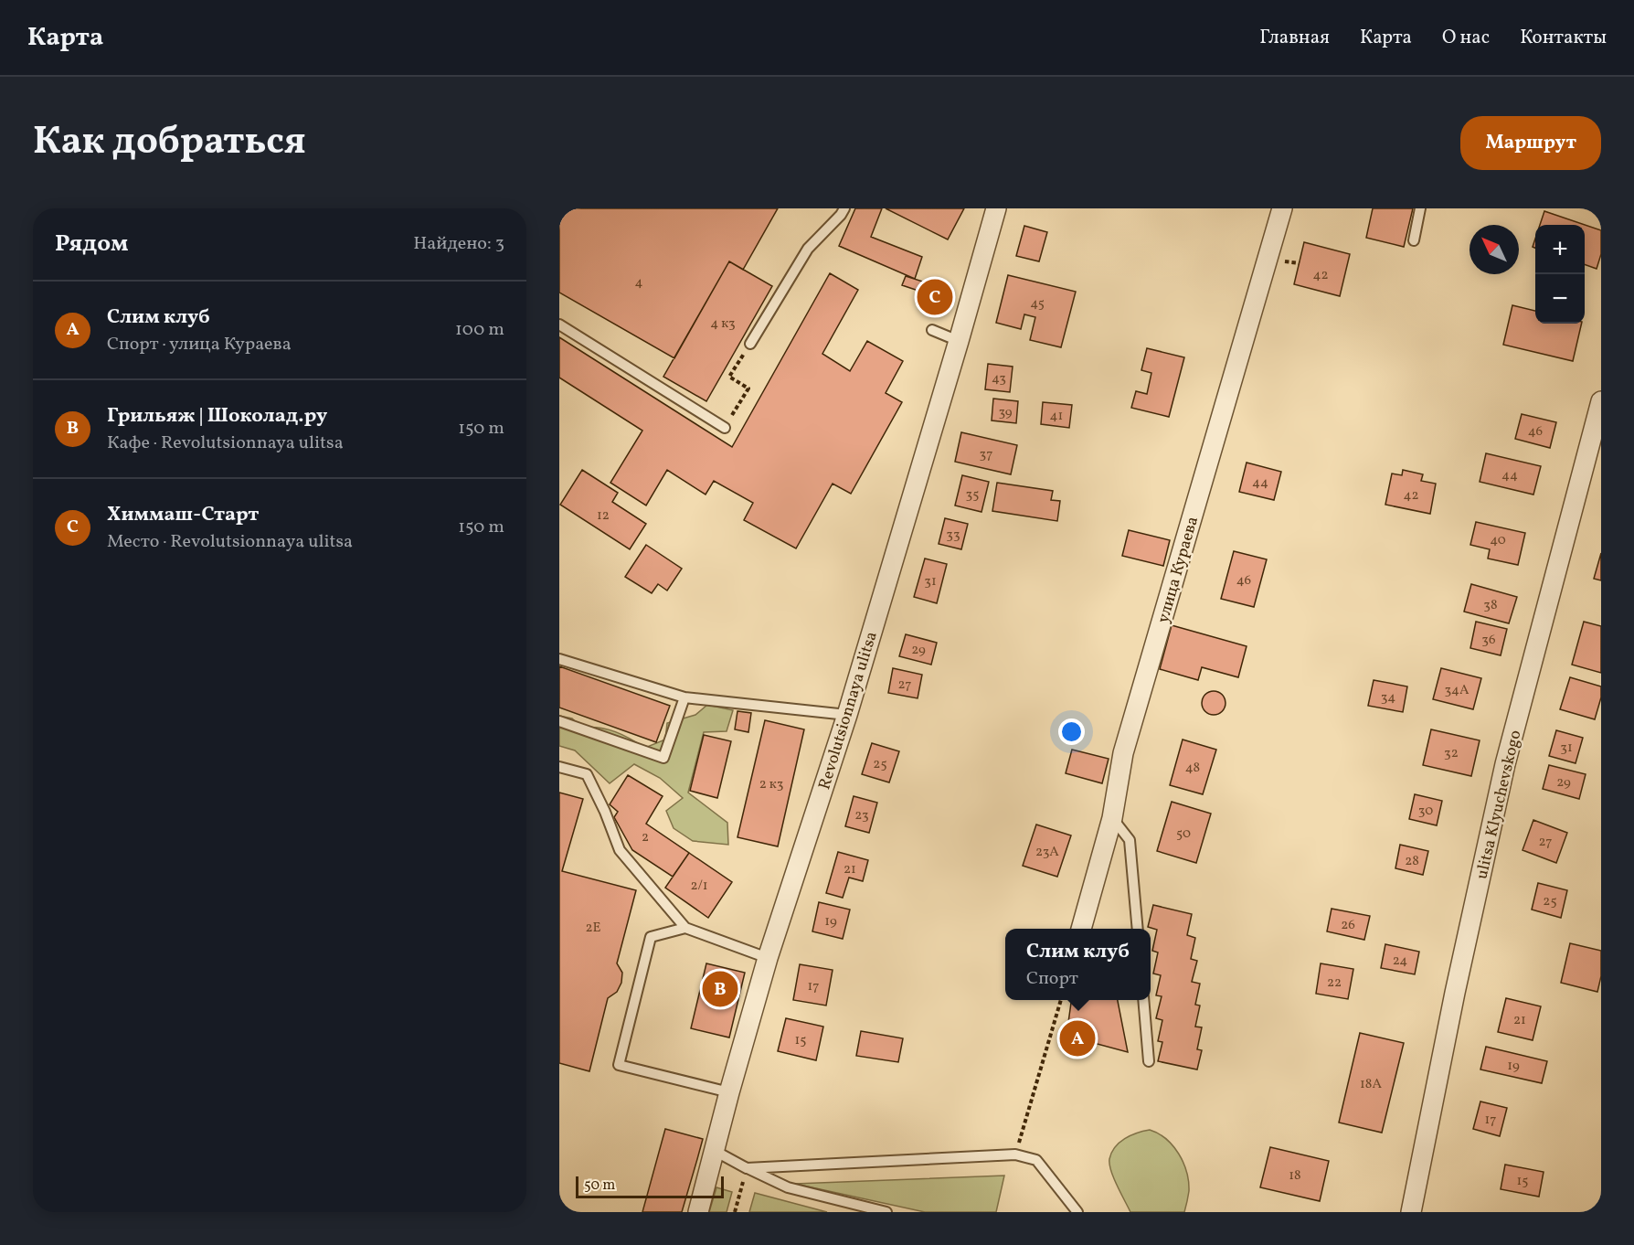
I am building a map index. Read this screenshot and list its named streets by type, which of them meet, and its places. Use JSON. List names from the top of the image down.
{
  "streets": {
    "street": ["улица Кураева", "Revolutsionnaya ulitsa", "ulitsa Klyuchevskogo"]
  },
  "house_numbers": [
    "42",
    "4",
    "45",
    "4 к3",
    "43",
    "39",
    "41",
    "46",
    "37",
    "44",
    "44",
    "35",
    "42",
    "12",
    "33",
    "40",
    "46",
    "31",
    "38",
    "36",
    "29",
    "27",
    "34А",
    "34",
    "31",
    "32",
    "25",
    "48",
    "29",
    "2 к3",
    "30",
    "23",
    "50",
    "2",
    "27",
    "23А",
    "28",
    "21",
    "2/1",
    "25",
    "19",
    "26",
    "2Е",
    "24",
    "22",
    "17",
    "21",
    "15",
    "19",
    "18А",
    "17",
    "18",
    "15"
  ],
  "scale_bar": "50 m",
  "north": "top left",
  "page": {
    "header": "Карта",
    "nav": [
      "Главная",
      "Карта",
      "О нас",
      "Контакты"
    ],
    "title": "Как добраться",
    "buttons": "Маршрут",
    "heading": ["Рядом", "Найдено: 3"],
    "map_buttons": ["+", "−"],
    "pins": ["C", "B", "A"],
    "list": [
      {
        "mark": "A",
        "name": "Слим клуб",
        "note": "Спорт · улица Кураева",
        "value": "100 m"
      },
      {
        "mark": "B",
        "name": "Грильяж | Шоколад.ру",
        "note": "Кафе · Revolutsionnaya ulitsa",
        "value": "150 m"
      },
      {
        "mark": "C",
        "name": "Химмаш-Старт",
        "note": "Место · Revolutsionnaya ulitsa",
        "value": "150 m"
      }
    ],
    "popup": ["Слим клуб", "Спорт"],
    "scale": "50 m"
  }
}
